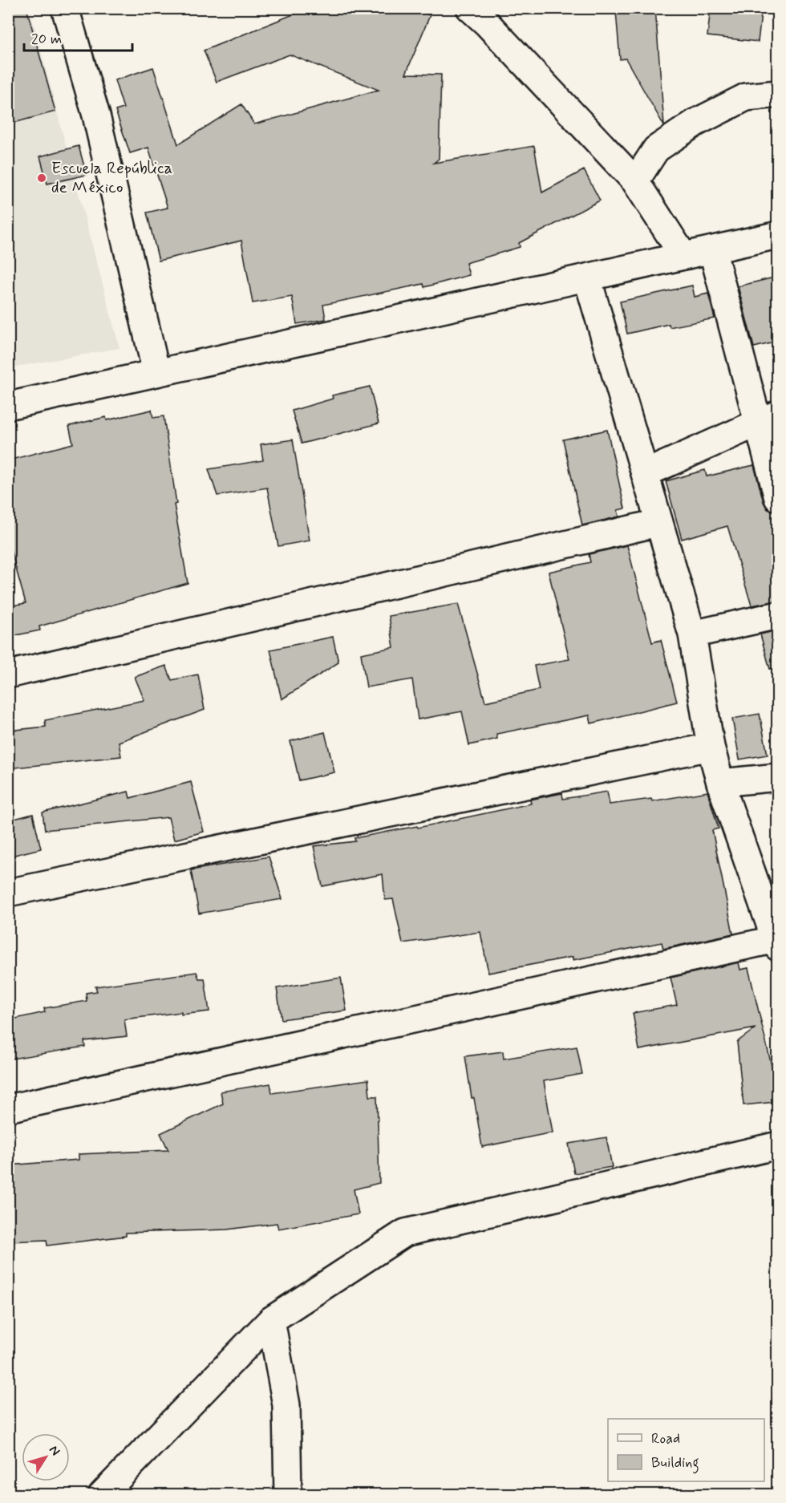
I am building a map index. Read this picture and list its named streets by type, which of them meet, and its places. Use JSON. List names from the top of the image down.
{
  "places": ["Escuela República de México"],
  "legend": ["Road", "Building"],
  "scale_bar": "20 m",
  "north": "top right"
}
